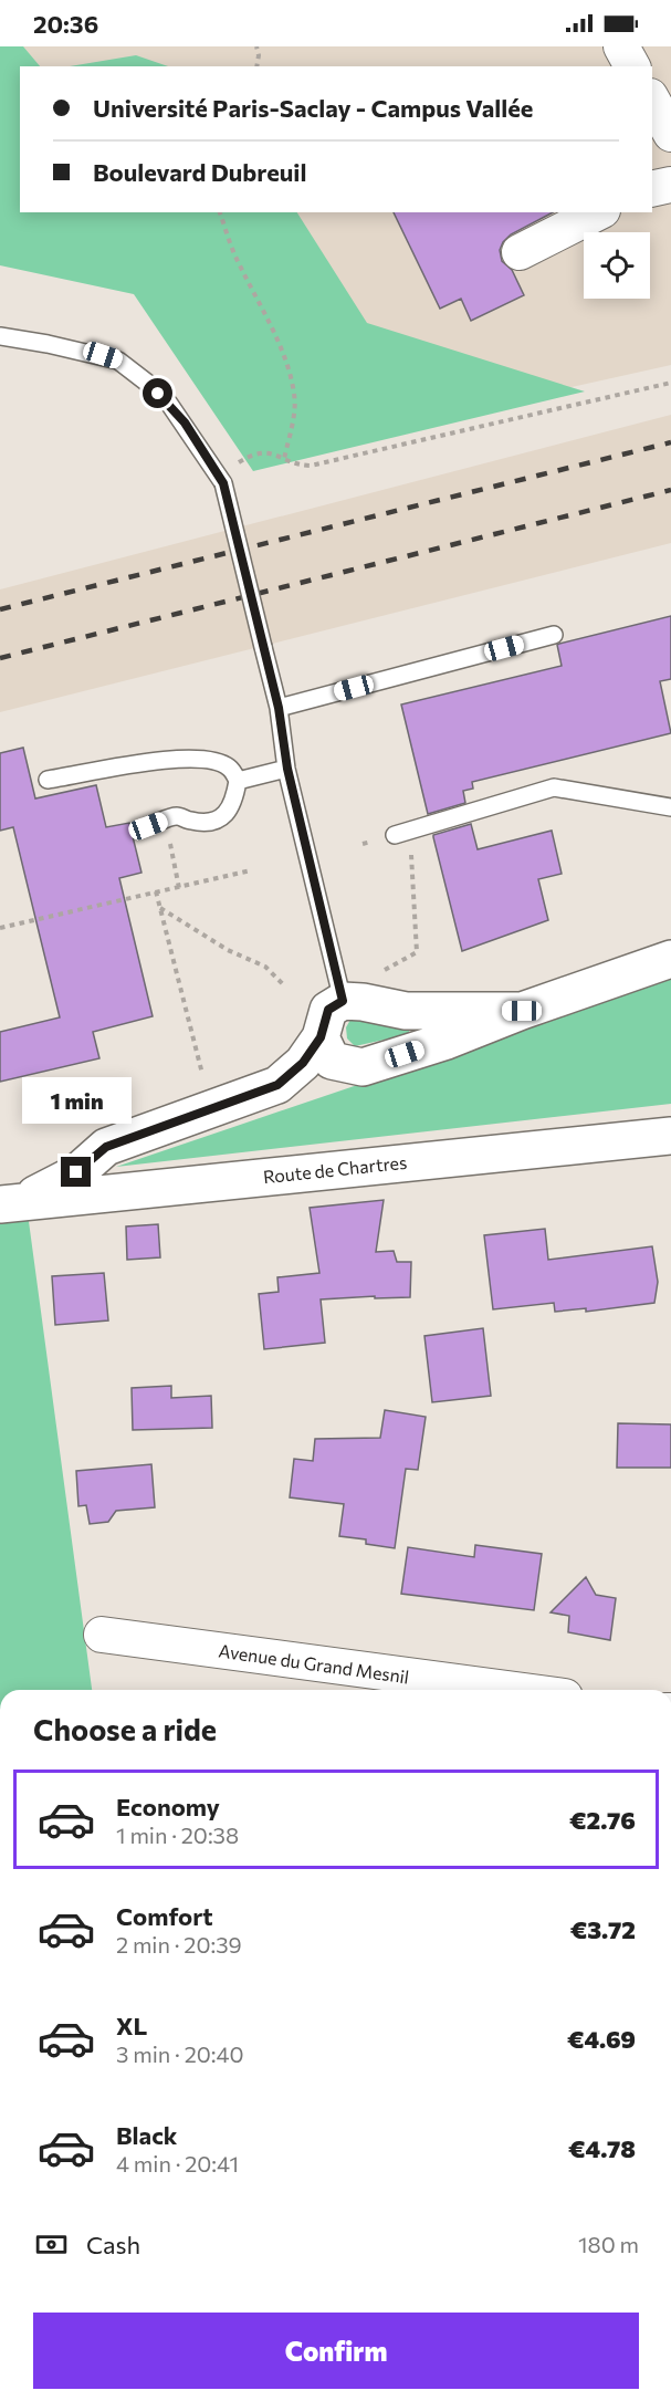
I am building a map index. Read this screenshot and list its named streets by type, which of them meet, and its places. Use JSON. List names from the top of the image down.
{
  "streets": {
    "street": ["Route de Chartres", "Avenue du Grand Mesnil"]
  },
  "page": {
    "status": "20:36",
    "banner": ["Université Paris-Saclay - Campus Vallée", "Boulevard Dubreuil"],
    "bubble": "1 min",
    "heading": "Choose a ride",
    "list": [
      {
        "name": "Economy",
        "note": "1 min · 20:38",
        "value": "€2.76"
      },
      {
        "name": "Comfort",
        "note": "2 min · 20:39",
        "value": "€3.72"
      },
      {
        "name": "XL",
        "note": "3 min · 20:40",
        "value": "€4.69"
      },
      {
        "name": "Black",
        "note": "4 min · 20:41",
        "value": "€4.78"
      }
    ],
    "pay": ["Cash", "180 m"],
    "buttons": "Confirm"
  }
}
